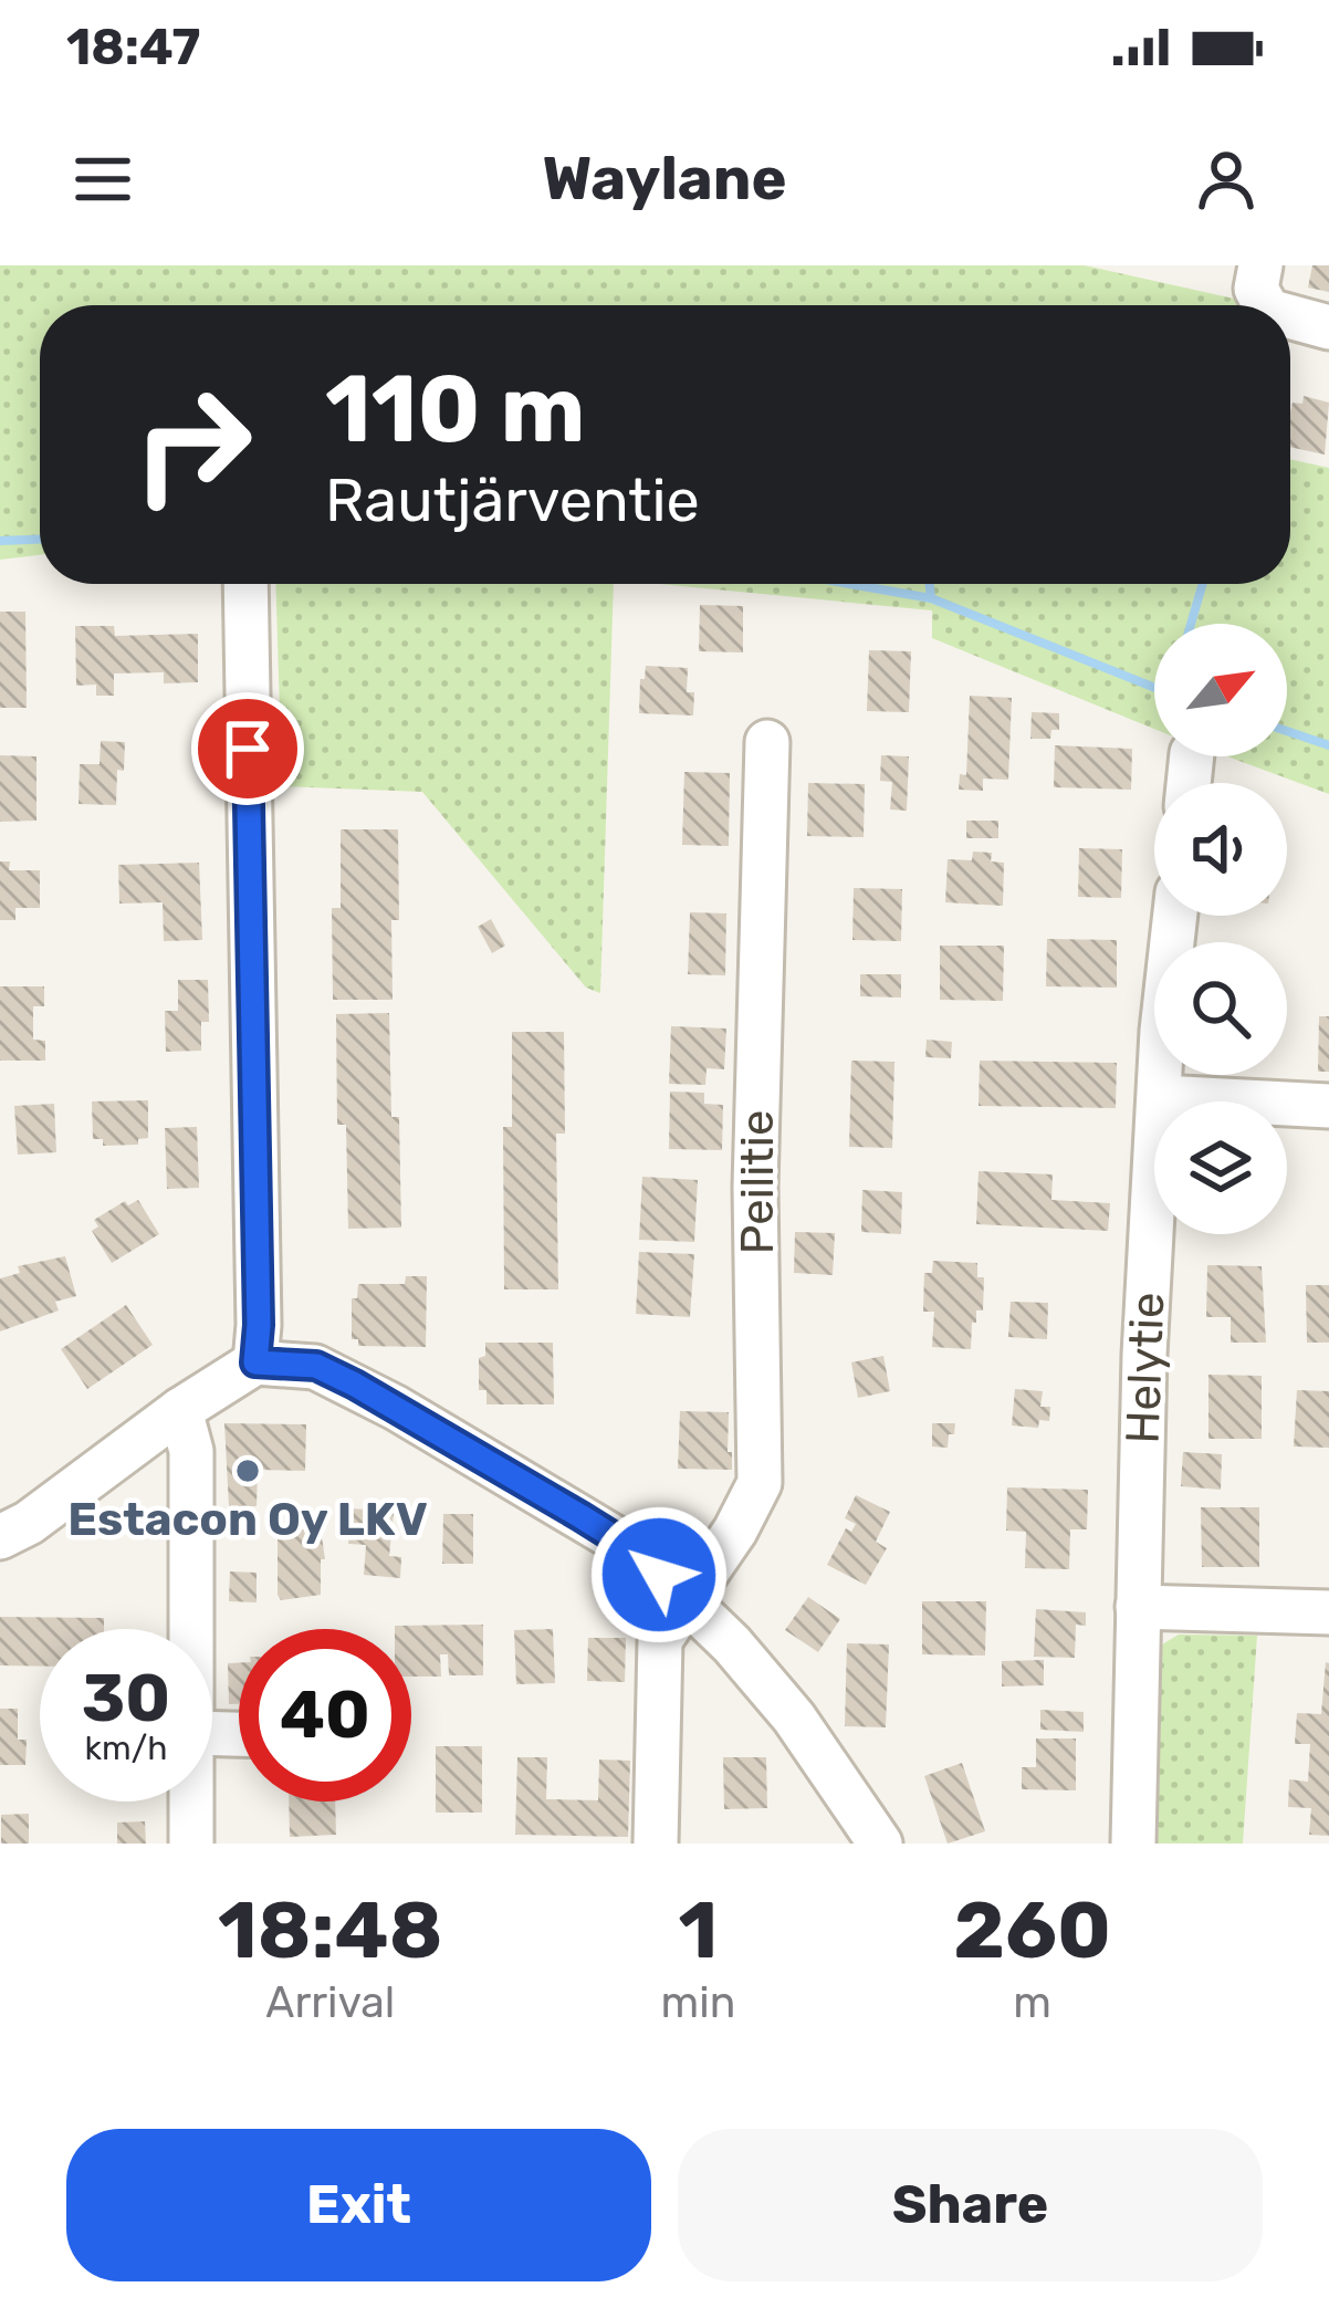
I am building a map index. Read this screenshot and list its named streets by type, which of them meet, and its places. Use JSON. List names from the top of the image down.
{
  "streets": {
    "street": ["Peilitie", "Helytie"]
  },
  "places": ["Estacon Oy LKV"],
  "north": "top right",
  "page": {
    "status": "18:47",
    "header": "Waylane",
    "turn": ["110 m", "Rautjärventie"],
    "speed": "30 km/h",
    "limit": "40",
    "eta": [
      "18:48",
      "Arrival",
      "1",
      "min",
      "260",
      "m"
    ],
    "buttons": ["Exit", "Share"]
  }
}
